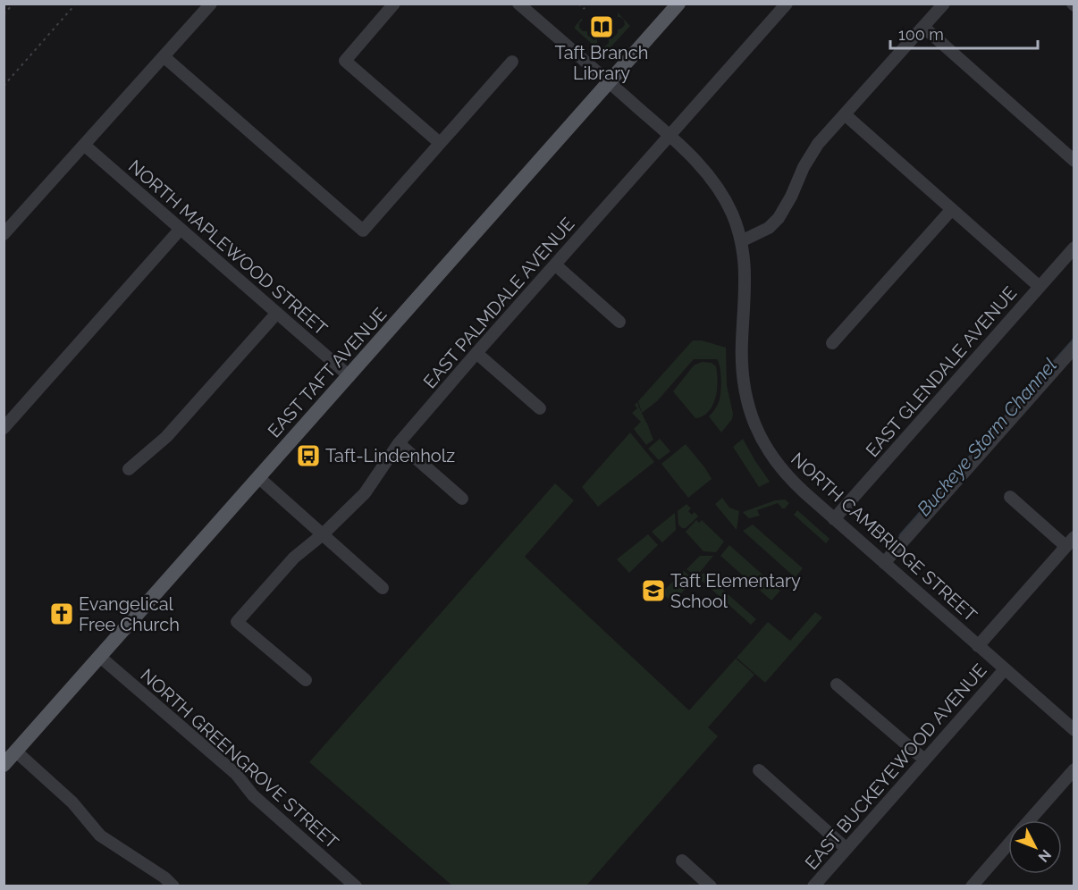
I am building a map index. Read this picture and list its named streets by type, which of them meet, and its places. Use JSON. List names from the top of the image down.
{
  "streets": {
    "main road": ["EAST TAFT AVENUE"],
    "street": [
      "NORTH MAPLEWOOD STREET",
      "EAST PALMDALE AVENUE",
      "EAST GLENDALE AVENUE",
      "NORTH CAMBRIDGE STREET",
      "NORTH GREENGROVE STREET",
      "EAST BUCKEYEWOOD AVENUE"
    ]
  },
  "crossings": [
    ["NORTH MAPLEWOOD STREET", "EAST TAFT AVENUE"],
    ["EAST PALMDALE AVENUE", "NORTH CAMBRIDGE STREET"],
    ["EAST GLENDALE AVENUE", "NORTH CAMBRIDGE STREET"],
    ["EAST TAFT AVENUE", "NORTH CAMBRIDGE STREET"],
    ["EAST TAFT AVENUE", "NORTH GREENGROVE STREET"],
    ["NORTH CAMBRIDGE STREET", "EAST BUCKEYEWOOD AVENUE"]
  ],
  "water": ["Buckeye Storm Channel"],
  "places": {
    "library": ["Taft Branch Library"],
    "bus stop": ["Taft-Lindenholz"],
    "school or university": ["Taft Elementary School"],
    "church": ["Evangelical Free Church"]
  },
  "scale_bar": "100 m",
  "north": "bottom right"
}
